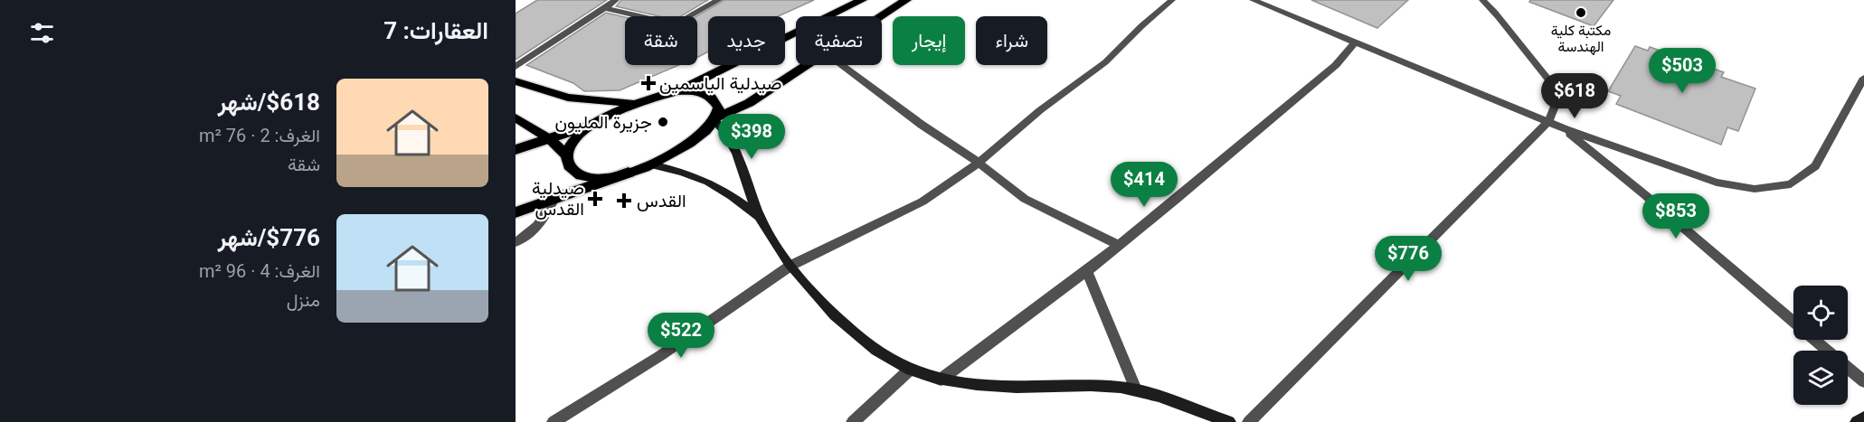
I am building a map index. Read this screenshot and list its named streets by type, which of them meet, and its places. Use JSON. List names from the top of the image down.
{
  "places": {
    "other": ["مكتبة كلية الهندسة", "جزيرة المليون"],
    "health": ["صيدلية الياسمين", "صيدلية القدس", "القدس"]
  },
  "page": {
    "heading": "العقارات: 7",
    "chip": [
      "شراء",
      "إيجار",
      "تصفية",
      "جديد",
      "شقة"
    ],
    "price": [
      "$503",
      "$618",
      "$398",
      "$414",
      "$853",
      "$776",
      "$522"
    ],
    "list": [
      {
        "name": "$618/شهر",
        "note": "الغرف: 2 · 76 m² · شقة"
      },
      {
        "name": "$776/شهر",
        "note": "الغرف: 4 · 96 m² · منزل"
      }
    ]
  }
}
